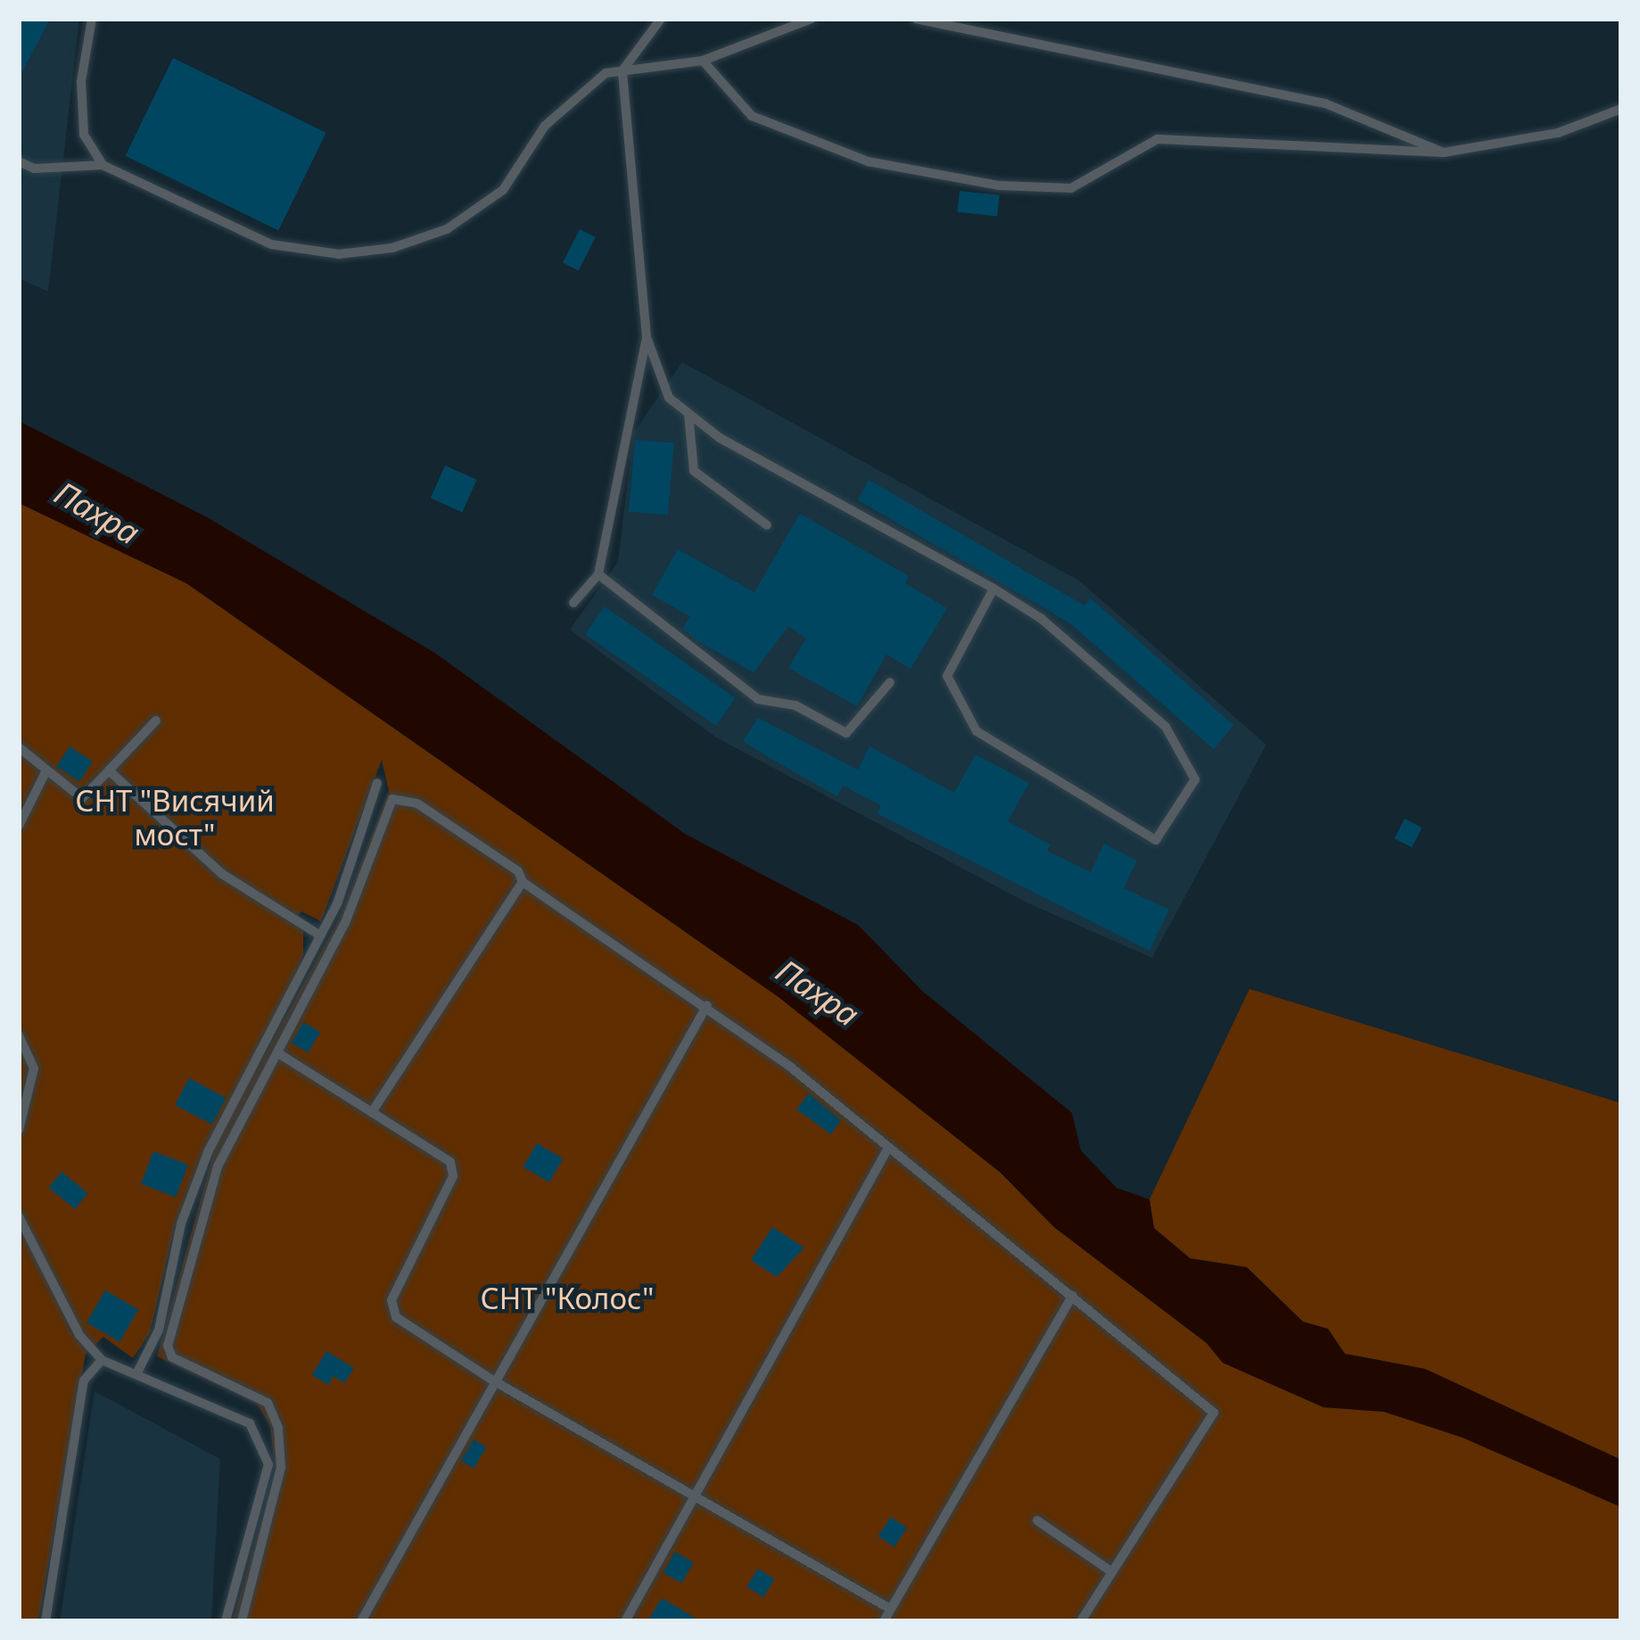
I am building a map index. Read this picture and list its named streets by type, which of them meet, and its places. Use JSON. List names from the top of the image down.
{
  "water": ["Пахра"],
  "parks": ["СНТ \"Висячий мост\"", "СНТ \"Колос\""]
}
